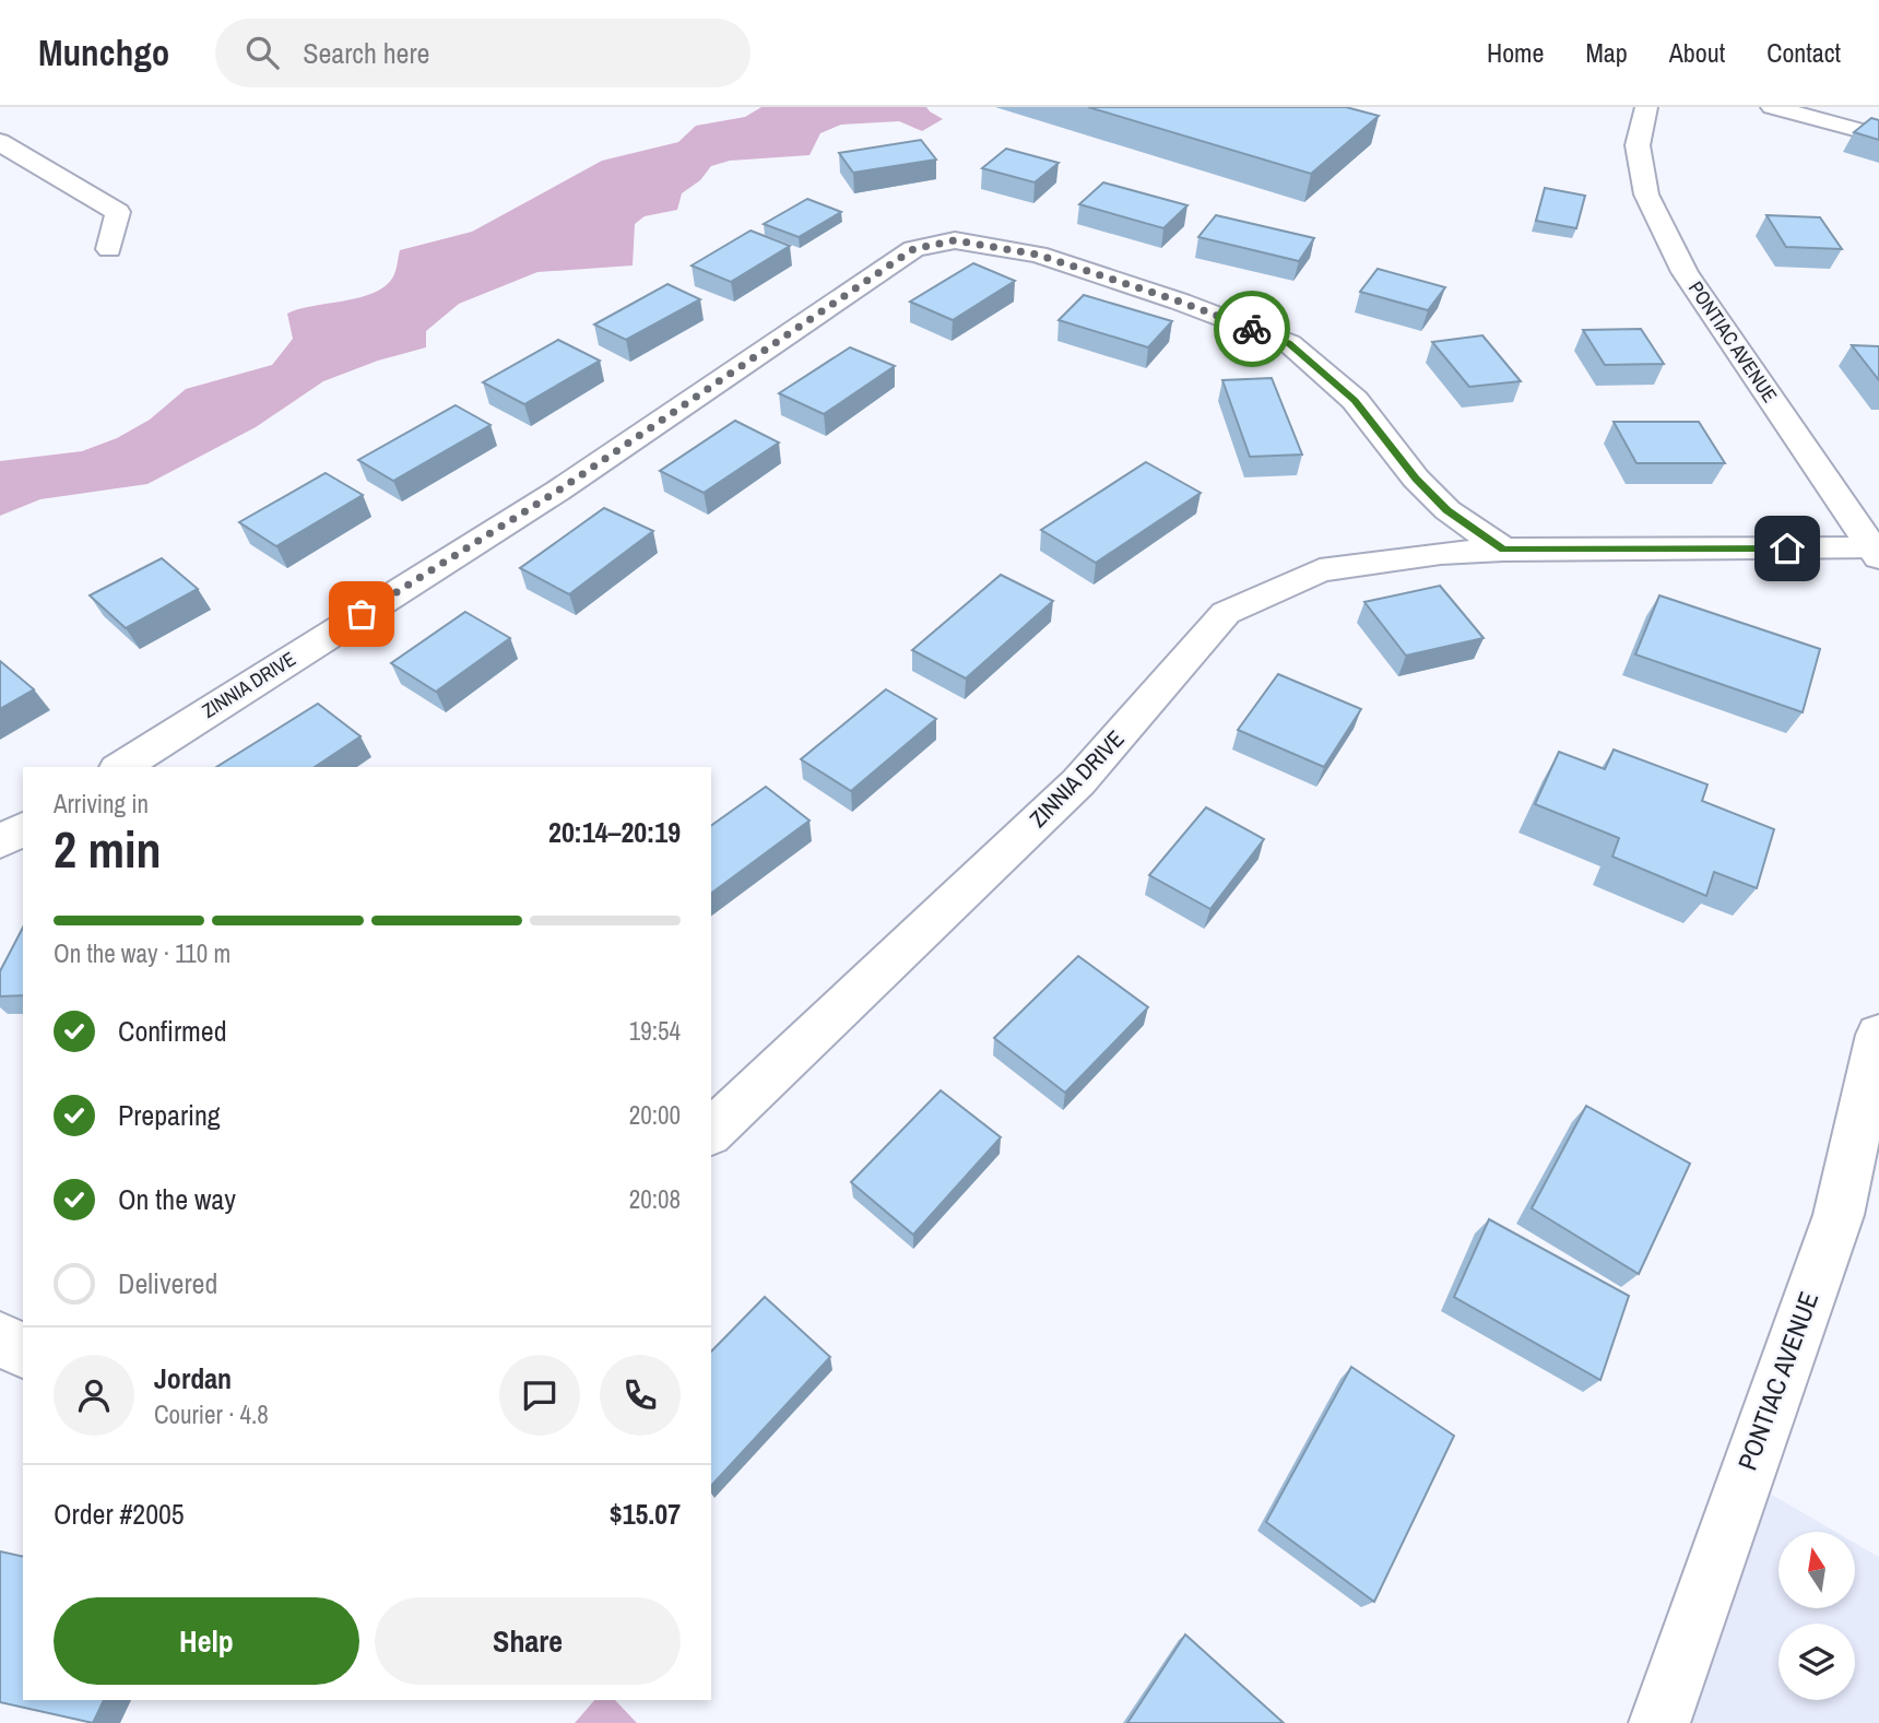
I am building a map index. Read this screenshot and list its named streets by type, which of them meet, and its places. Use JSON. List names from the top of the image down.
{
  "streets": {
    "street": ["PONTIAC AVENUE", "ZINNIA DRIVE"]
  },
  "crossings": [
    ["PONTIAC AVENUE", "ZINNIA DRIVE"]
  ],
  "north": "top",
  "page": {
    "header": "Munchgo",
    "search": "Search here",
    "nav": [
      "Home",
      "Map",
      "About",
      "Contact"
    ],
    "heading": ["2 min", "Arriving in", "20:14–20:19"],
    "panel": [
      "Jordan",
      "Courier · 4.8",
      "Order #2005",
      "$15.07"
    ],
    "bar": "On the way · 110 m",
    "list": [
      ["Confirmed", "19:54"],
      ["Preparing", "20:00"],
      ["On the way", "20:08"],
      "Delivered"
    ],
    "buttons": ["Help", "Share"]
  }
}
